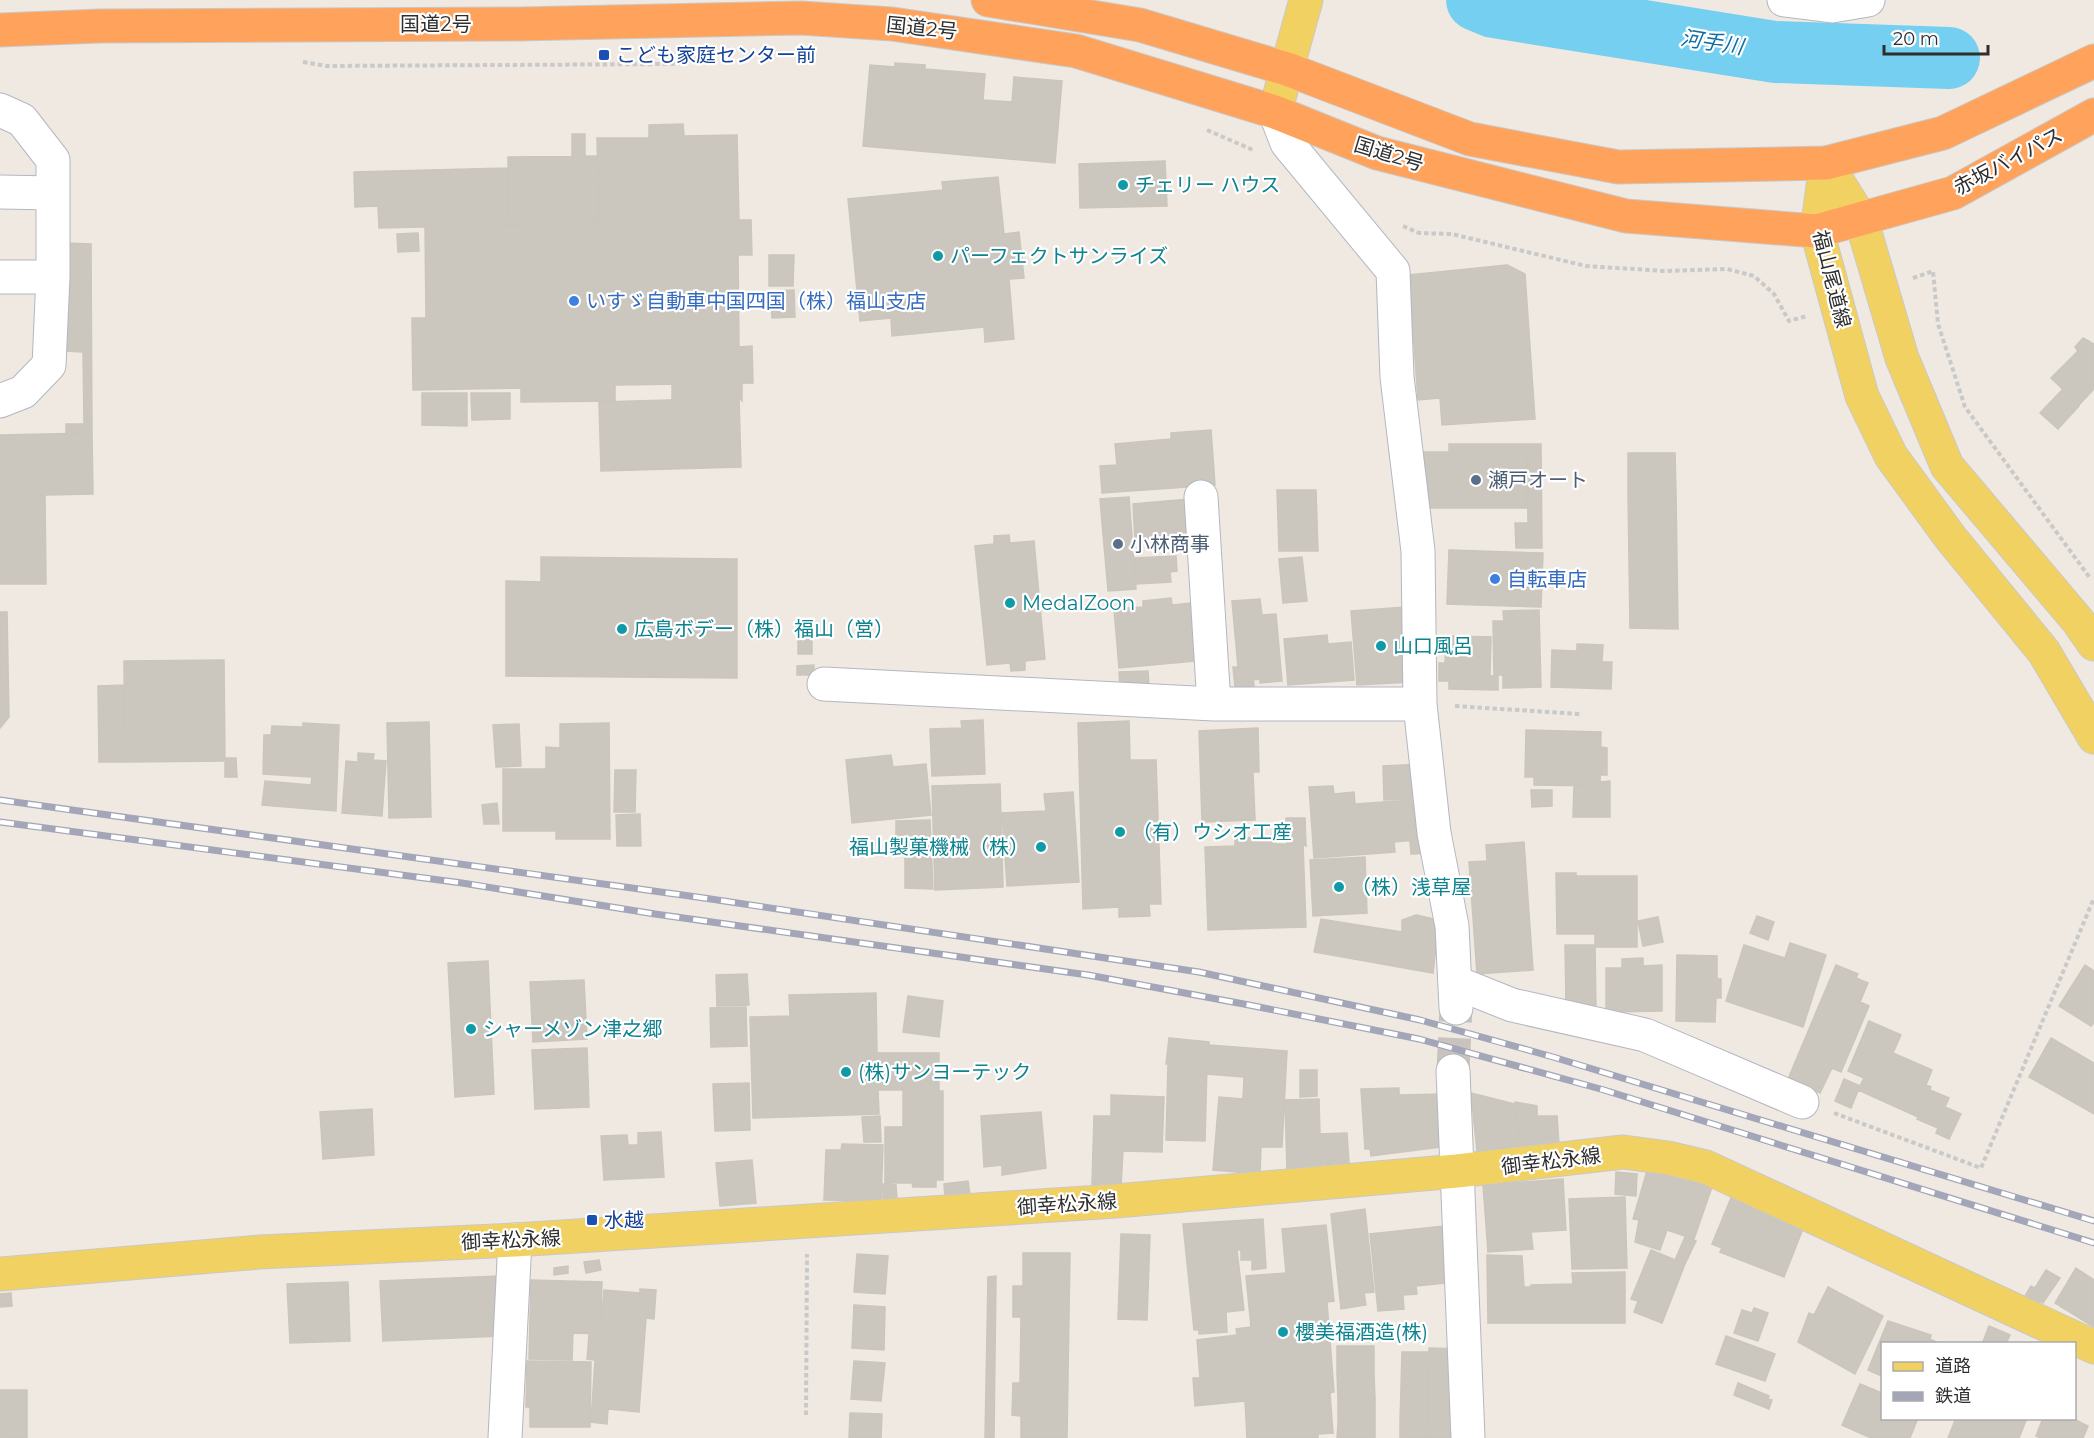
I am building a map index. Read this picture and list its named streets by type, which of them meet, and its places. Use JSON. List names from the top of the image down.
{
  "streets": {
    "highway": ["国道2号", "赤坂バイパス"],
    "main road": ["福山尾道線", "御幸松永線"]
  },
  "crossings": [
    ["国道2号", "赤坂バイパス"],
    ["国道2号", "福山尾道線"],
    ["赤坂バイパス", "福山尾道線"]
  ],
  "water": ["河手川"],
  "places": {
    "transit": ["こども家庭センター前", "水越"],
    "other": [
      "チェリー ハウス",
      "パーフェクトサンライズ",
      "いすゞ自動車中国四国（株）福山支店",
      "瀬戸オート",
      "小林商事",
      "自転車店",
      "MedalZoon",
      "広島ボデー（株）福山（営）",
      "山口風呂",
      "（有）ウシオ工産",
      "福山製菓機械（株）",
      "（株）浅草屋",
      "シャーメゾン津之郷",
      "(株)サンヨーテック",
      "櫻美福酒造(株)"
    ]
  },
  "legend": ["道路", "鉄道"],
  "scale_bar": "20 m"
}
